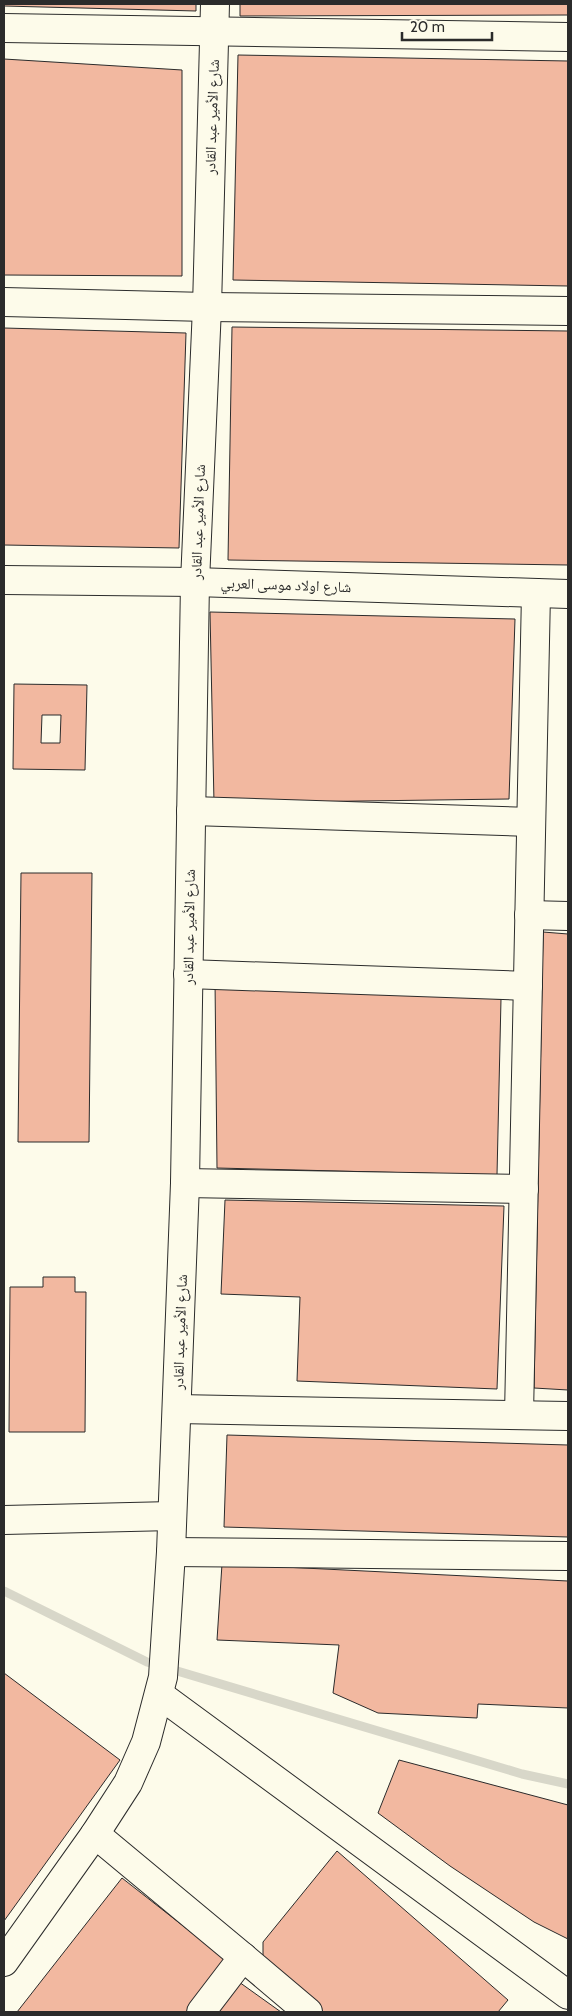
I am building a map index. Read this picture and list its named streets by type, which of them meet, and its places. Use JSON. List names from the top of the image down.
{
  "streets": {
    "street": ["شارع الأمير عبد القادر", "شارع اولاد موسى العربي"]
  },
  "crossings": [
    ["شارع الأمير عبد القادر", "شارع اولاد موسى العربي"]
  ],
  "scale_bar": "20 m"
}
